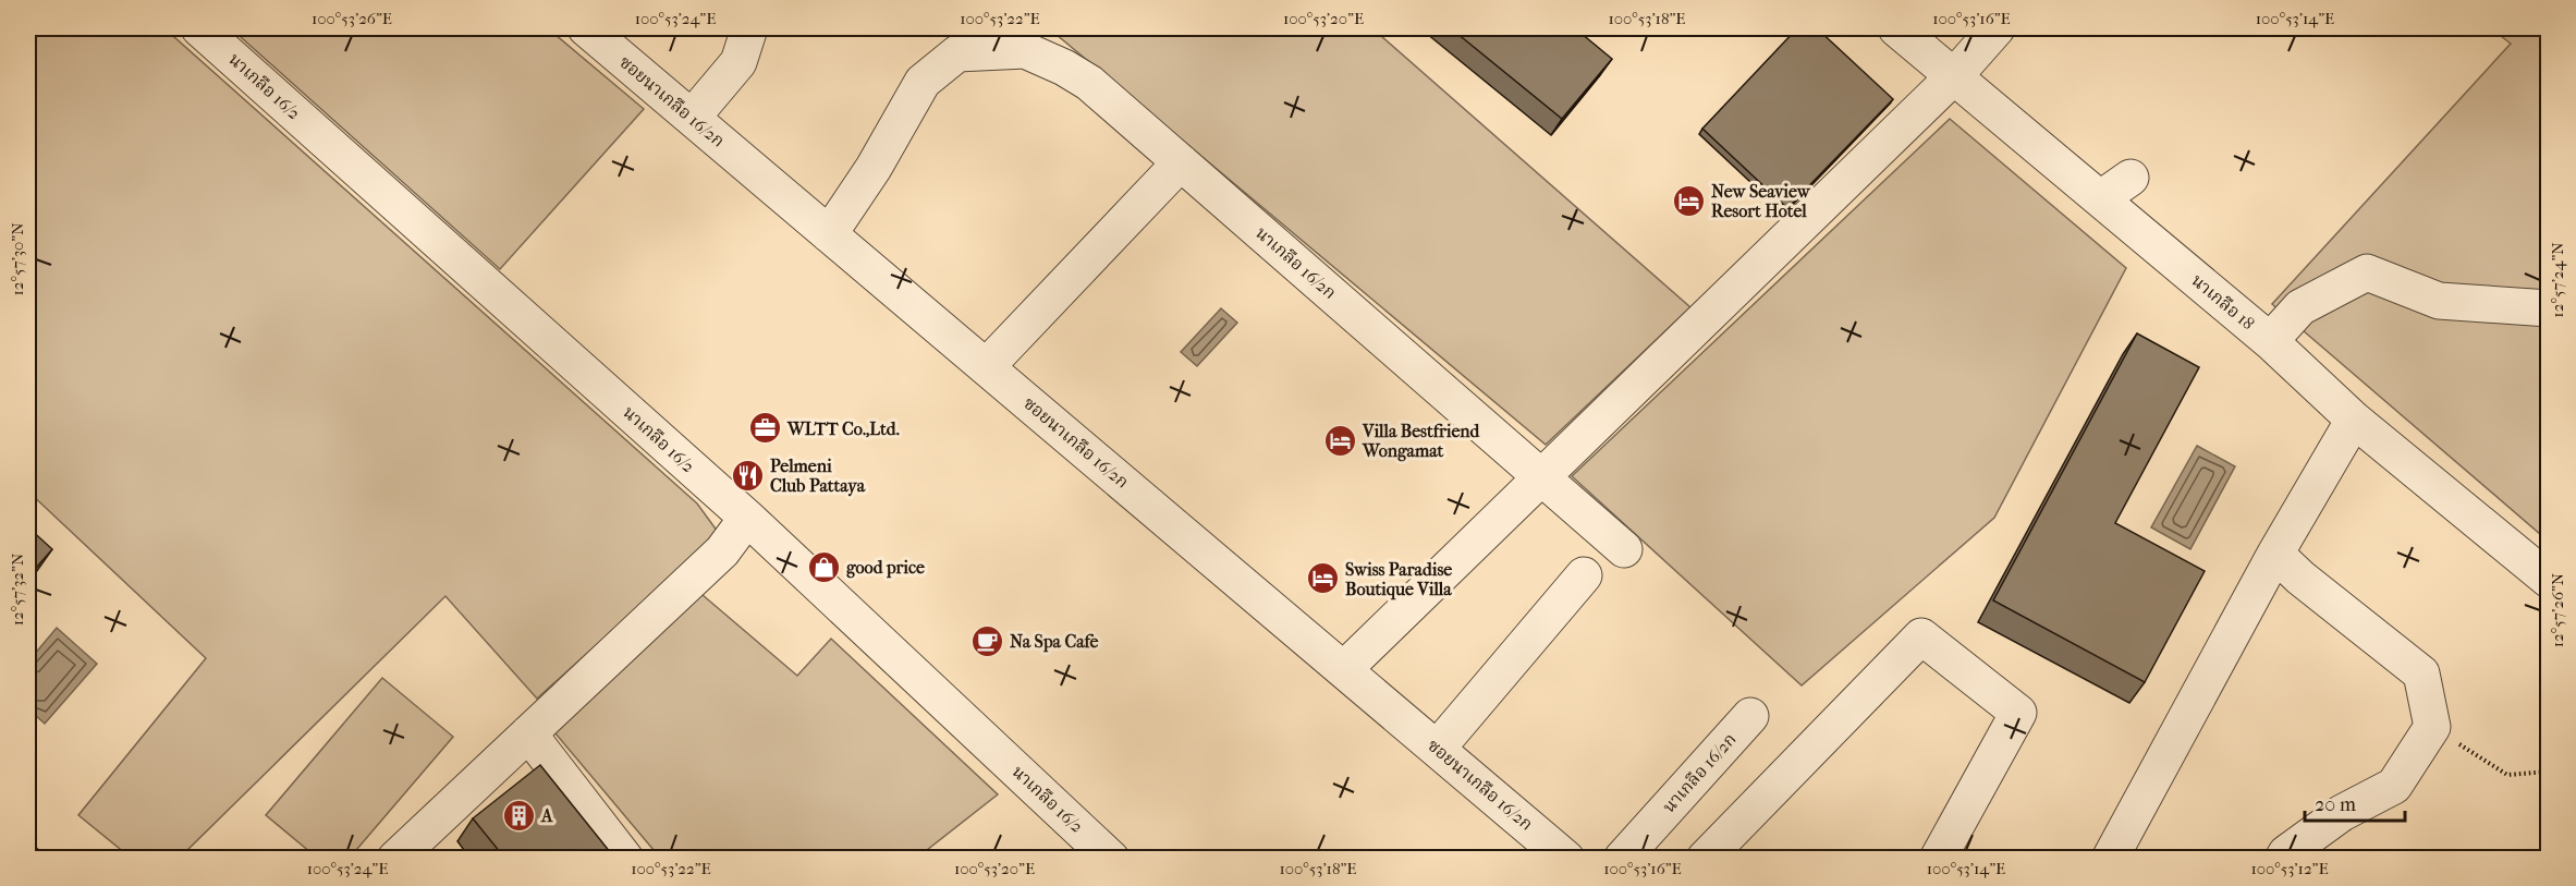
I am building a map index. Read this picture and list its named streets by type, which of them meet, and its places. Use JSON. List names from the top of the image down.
{
  "streets": {
    "street": [
      "นาเกลือ 16/2",
      "ซอยนาเกลือ 16/2ก",
      "นาเกลือ 16/2ก",
      "นาเกลือ 18"
    ]
  },
  "crossings": [
    ["ซอยนาเกลือ 16/2ก", "นาเกลือ 16/2ก"]
  ],
  "places": {
    "hotel": ["New Seaview Resort Hotel", "Villa Bestfriend Wongamat", "Swiss Paradise Boutique Villa"],
    "office": ["WLTT Co.,Ltd."],
    "restaurant": ["Pelmeni Club Pattaya"],
    "shop": ["good price"],
    "cafe": ["Na Spa Cafe"],
    "building": ["A"]
  },
  "scale_bar": "20 m",
  "coordinates": [
    "100°53'26\"E",
    "100°53'24\"E",
    "100°53'22\"E",
    "100°53'20\"E",
    "100°53'18\"E",
    "100°53'16\"E",
    "100°53'14\"E",
    "12°57'30\"N",
    "12°57'24\"N",
    "12°57'32\"N",
    "12°57'26\"N",
    "100°53'12\"E"
  ]
}
